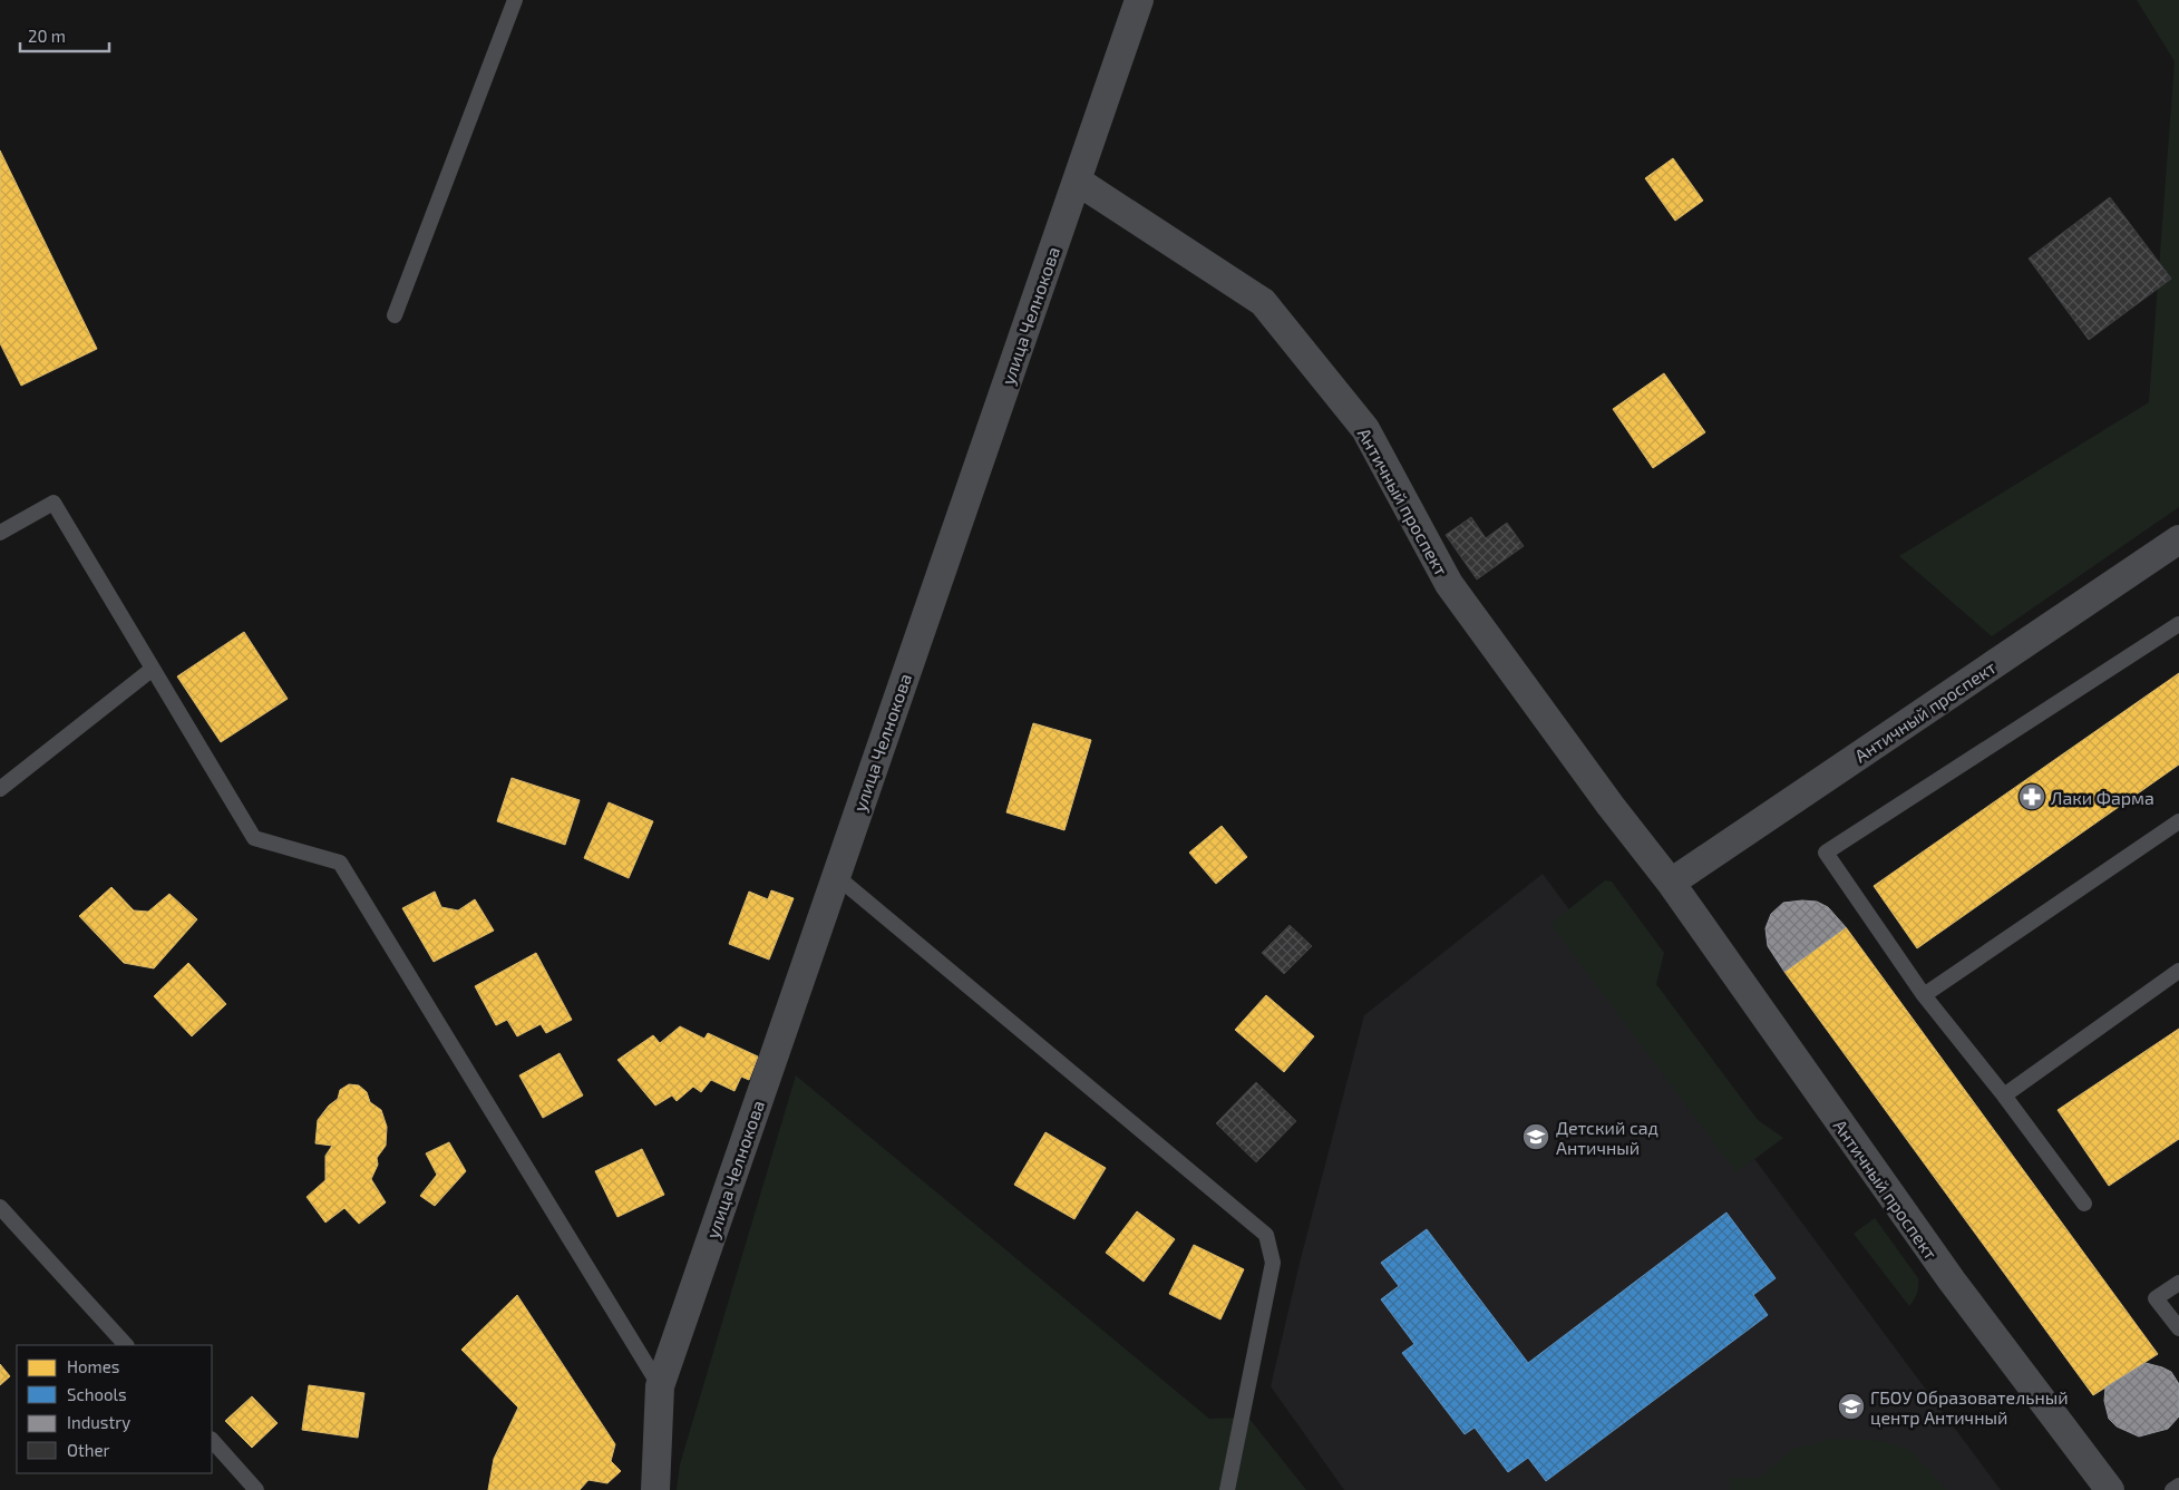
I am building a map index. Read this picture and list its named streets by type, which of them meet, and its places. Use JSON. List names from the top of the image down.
{
  "streets": {
    "street": ["улица Челнокова", "Античный проспект"]
  },
  "crossings": [
    ["улица Челнокова", "Античный проспект"]
  ],
  "places": {
    "pharmacy": ["Лаки Фарма"],
    "school or university": ["Детский сад Античный", "ГБОУ Образовательный центр Античный"]
  },
  "legend": [
    "Homes",
    "Schools",
    "Industry",
    "Other"
  ],
  "scale_bar": "20 m"
}
